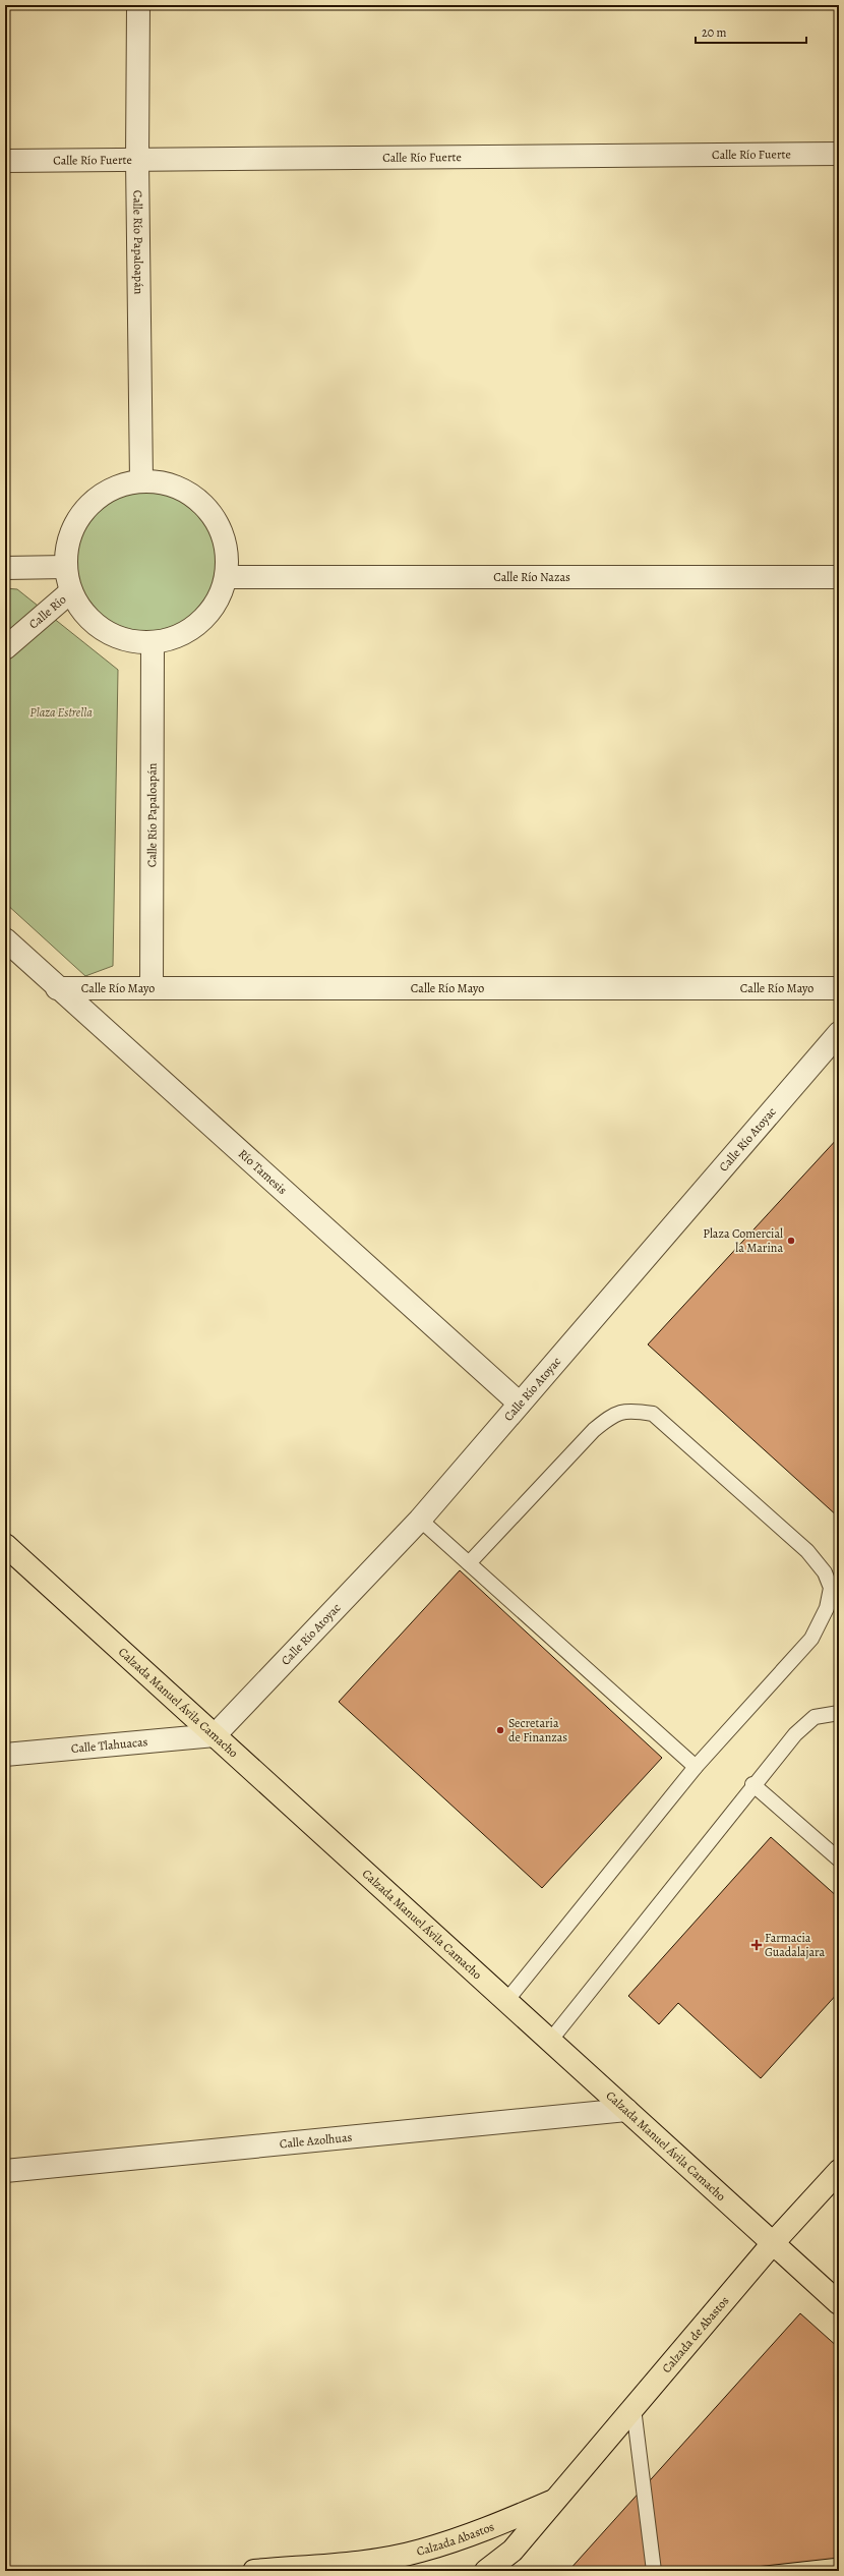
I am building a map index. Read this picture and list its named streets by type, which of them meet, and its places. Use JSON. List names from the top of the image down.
{
  "streets": {
    "main road": ["Calzada Manuel Ávila Camacho", "Calzada de Abastos", "Calzada Abastos"],
    "street": [
      "Calle Río Fuerte",
      "Calle Río Papaloapán",
      "Calle Río Nazas",
      "Calle Río",
      "Calle Río Mayo",
      "Calle Río Atoyac",
      "Río Tamesis",
      "Calle Tlahuacas",
      "Calle Azolhuas"
    ]
  },
  "crossings": [
    ["Calle Río Fuerte", "Calle Río Papaloapán"],
    ["Calle Río Papaloapán", "Calle Río Mayo"],
    ["Calle Río Mayo", "Río Tamesis"],
    ["Calle Río Atoyac", "Río Tamesis"],
    ["Calle Río Atoyac", "Calzada Manuel Ávila Camacho"],
    ["Calle Río Atoyac", "Calle Tlahuacas"],
    ["Calzada Manuel Ávila Camacho", "Calle Tlahuacas"],
    ["Calzada Manuel Ávila Camacho", "Calle Azolhuas"],
    ["Calzada Manuel Ávila Camacho", "Calzada de Abastos"],
    ["Calzada de Abastos", "Calzada Abastos"]
  ],
  "parks": ["Plaza Estrella"],
  "places": {
    "other": ["Plaza Comercial la Marina", "Secretaria de Finanzas"],
    "health": ["Farmacia Guadalajara"]
  },
  "scale_bar": "20 m"
}
